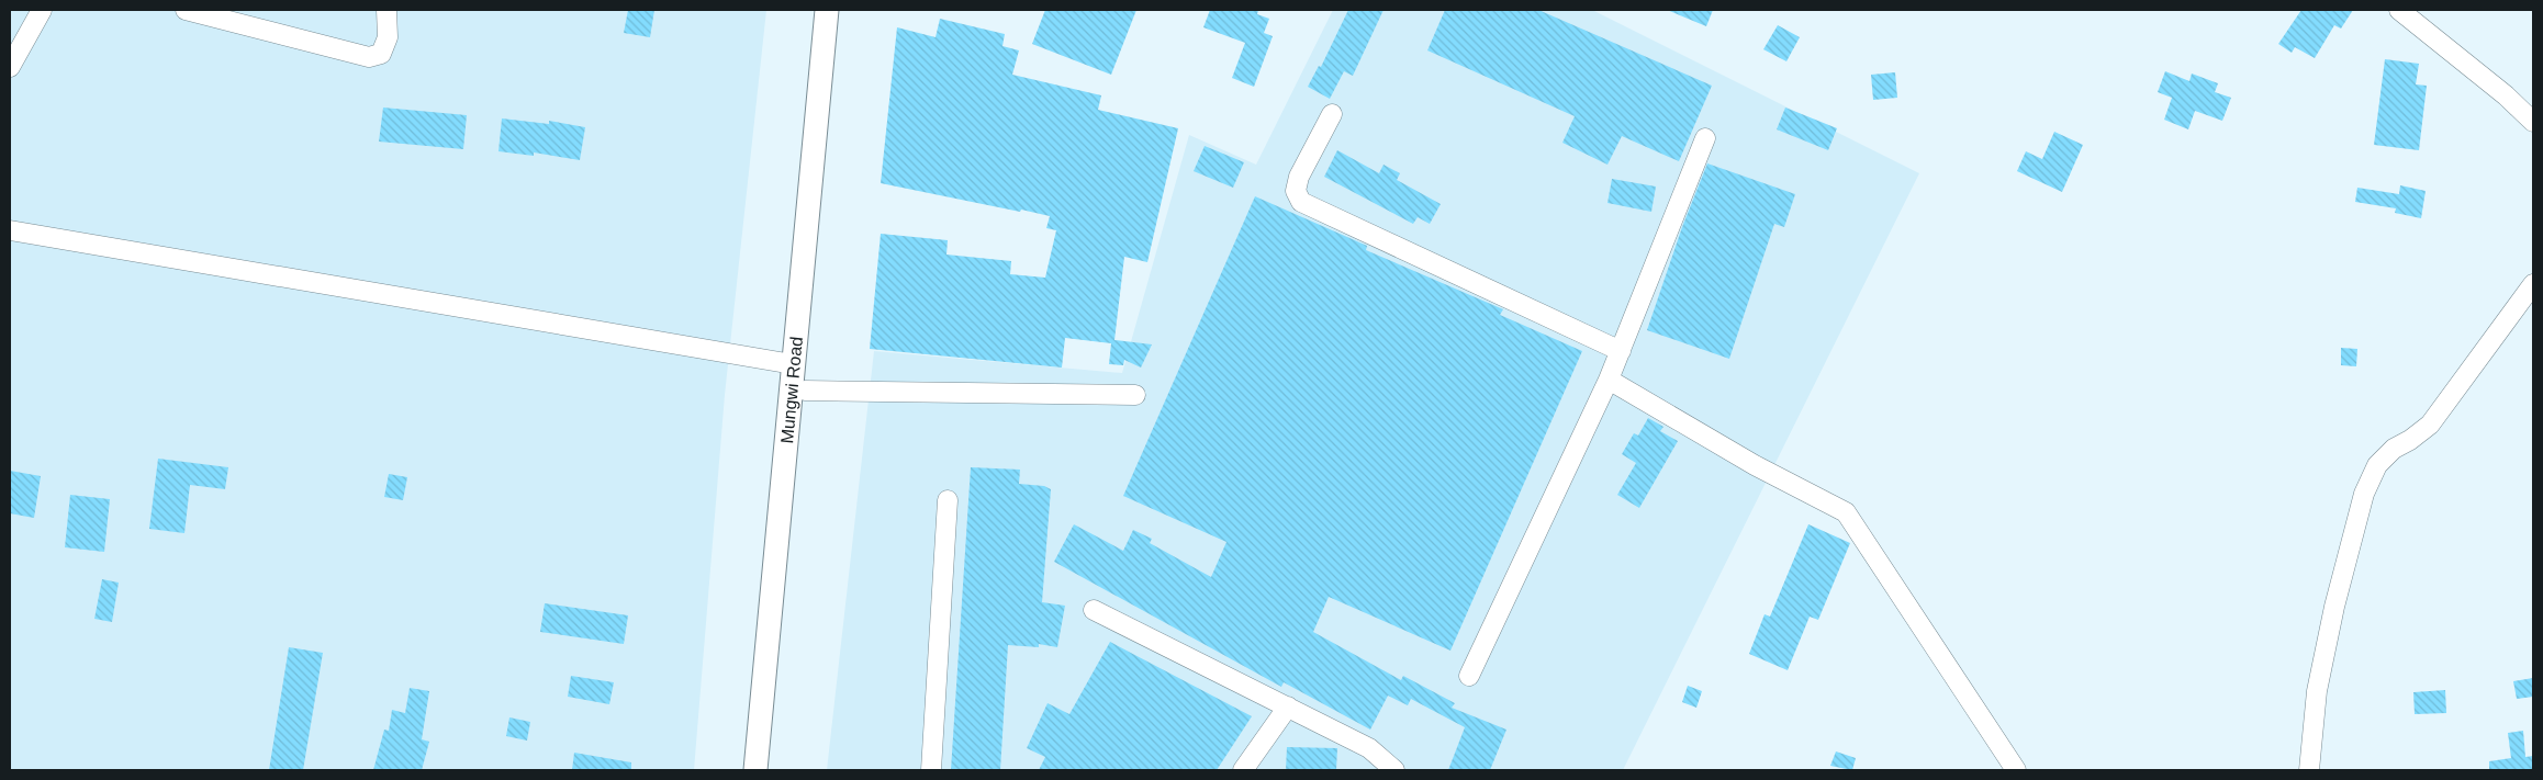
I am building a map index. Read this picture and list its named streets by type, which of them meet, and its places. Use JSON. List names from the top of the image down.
{
  "streets": {
    "main road": ["Mungwi Road"]
  }
}
